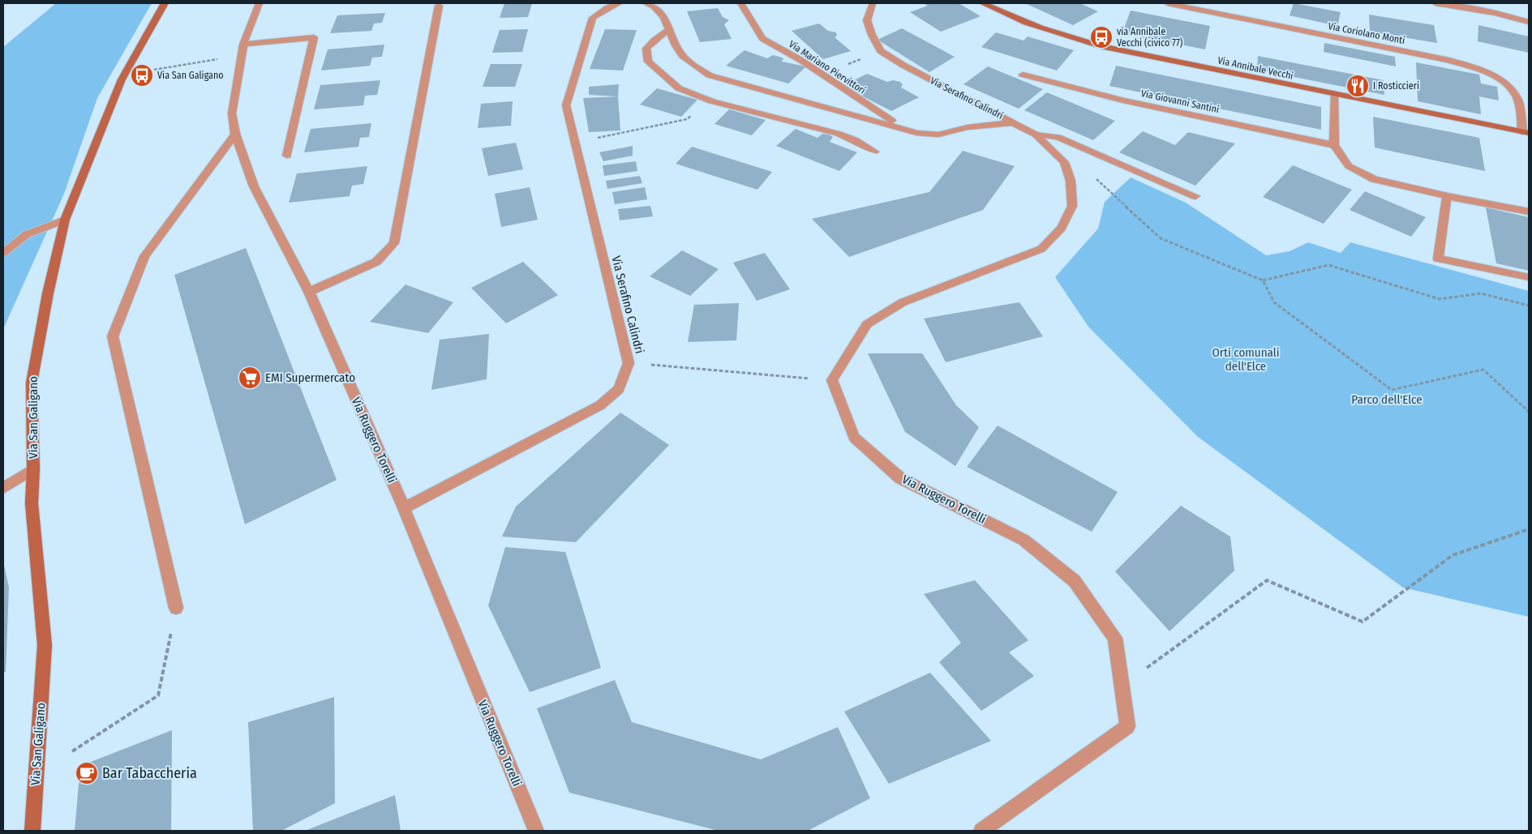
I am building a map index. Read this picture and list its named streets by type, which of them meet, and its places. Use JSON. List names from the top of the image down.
{
  "streets": {
    "main road": ["Via Annibale Vecchi", "Via San Galigano"],
    "street": [
      "Via Coriolano Monti",
      "Via Mariano Piervittori",
      "Via Serafino Calindri",
      "Via Giovanni Santini",
      "Via Ruggero Torelli"
    ]
  },
  "crossings": [
    ["Via Coriolano Monti", "Via Annibale Vecchi"],
    ["Via Mariano Piervittori", "Via Serafino Calindri"],
    ["Via Serafino Calindri", "Via Ruggero Torelli"]
  ],
  "parks": ["Orti comunali dell'Elce", "Parco dell'Elce"],
  "places": {
    "bus stop": ["via Annibale Vecchi (civico 77)", "Via San Galigano"],
    "restaurant": ["I Rosticcieri"],
    "supermarket": ["EMI Supermercato"],
    "cafe": ["Bar Tabaccheria"]
  }
}
